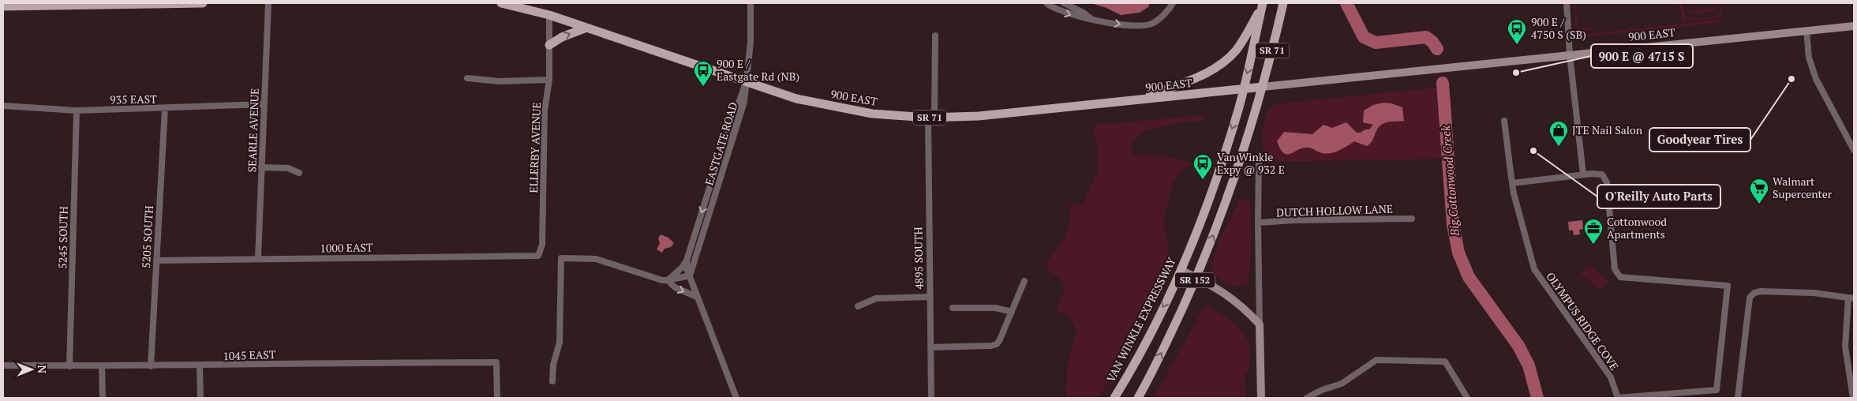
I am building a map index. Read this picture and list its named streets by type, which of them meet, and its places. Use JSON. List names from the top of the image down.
{
  "streets": {
    "main road": [
      "900 EAST",
      "SR 71",
      "SR 152",
      "VAN WINKLE EXPRESSWAY"
    ],
    "street": [
      "935 EAST",
      "SEARLE AVENUE",
      "EASTGATE ROAD",
      "ELLERBY AVENUE",
      "DUTCH HOLLOW LANE",
      "5205 SOUTH",
      "5245 SOUTH",
      "1000 EAST",
      "4895 SOUTH",
      "OLYMPUS RIDGE COVE",
      "1045 EAST"
    ]
  },
  "crossings": [
    ["900 EAST", "SR 71"],
    ["900 EAST", "EASTGATE ROAD"],
    ["900 EAST", "ELLERBY AVENUE"],
    ["900 EAST", "4895 SOUTH"],
    ["900 EAST", "SR 152"],
    ["900 EAST", "VAN WINKLE EXPRESSWAY"],
    ["SR 71", "SR 152"],
    ["SR 71", "VAN WINKLE EXPRESSWAY"],
    ["935 EAST", "SEARLE AVENUE"],
    ["935 EAST", "5205 SOUTH"],
    ["935 EAST", "5245 SOUTH"],
    ["SEARLE AVENUE", "1000 EAST"],
    ["ELLERBY AVENUE", "1000 EAST"],
    ["5205 SOUTH", "1000 EAST"],
    ["5205 SOUTH", "1045 EAST"],
    ["5245 SOUTH", "1045 EAST"]
  ],
  "water": ["Big Cottonwood Creek"],
  "places": {
    "bus stop": ["900 E / 4750 S (SB)", "900 E / Eastgate Rd (NB)", "Van Winkle Expy @ 932 E"],
    "other": ["900 E @ 4715 S", "Goodyear Tires", "O'Reilly Auto Parts"],
    "shop": ["JTE Nail Salon"],
    "supermarket": ["Walmart Supercenter"],
    "office": ["Cottonwood Apartments"]
  },
  "north": "right"
}
